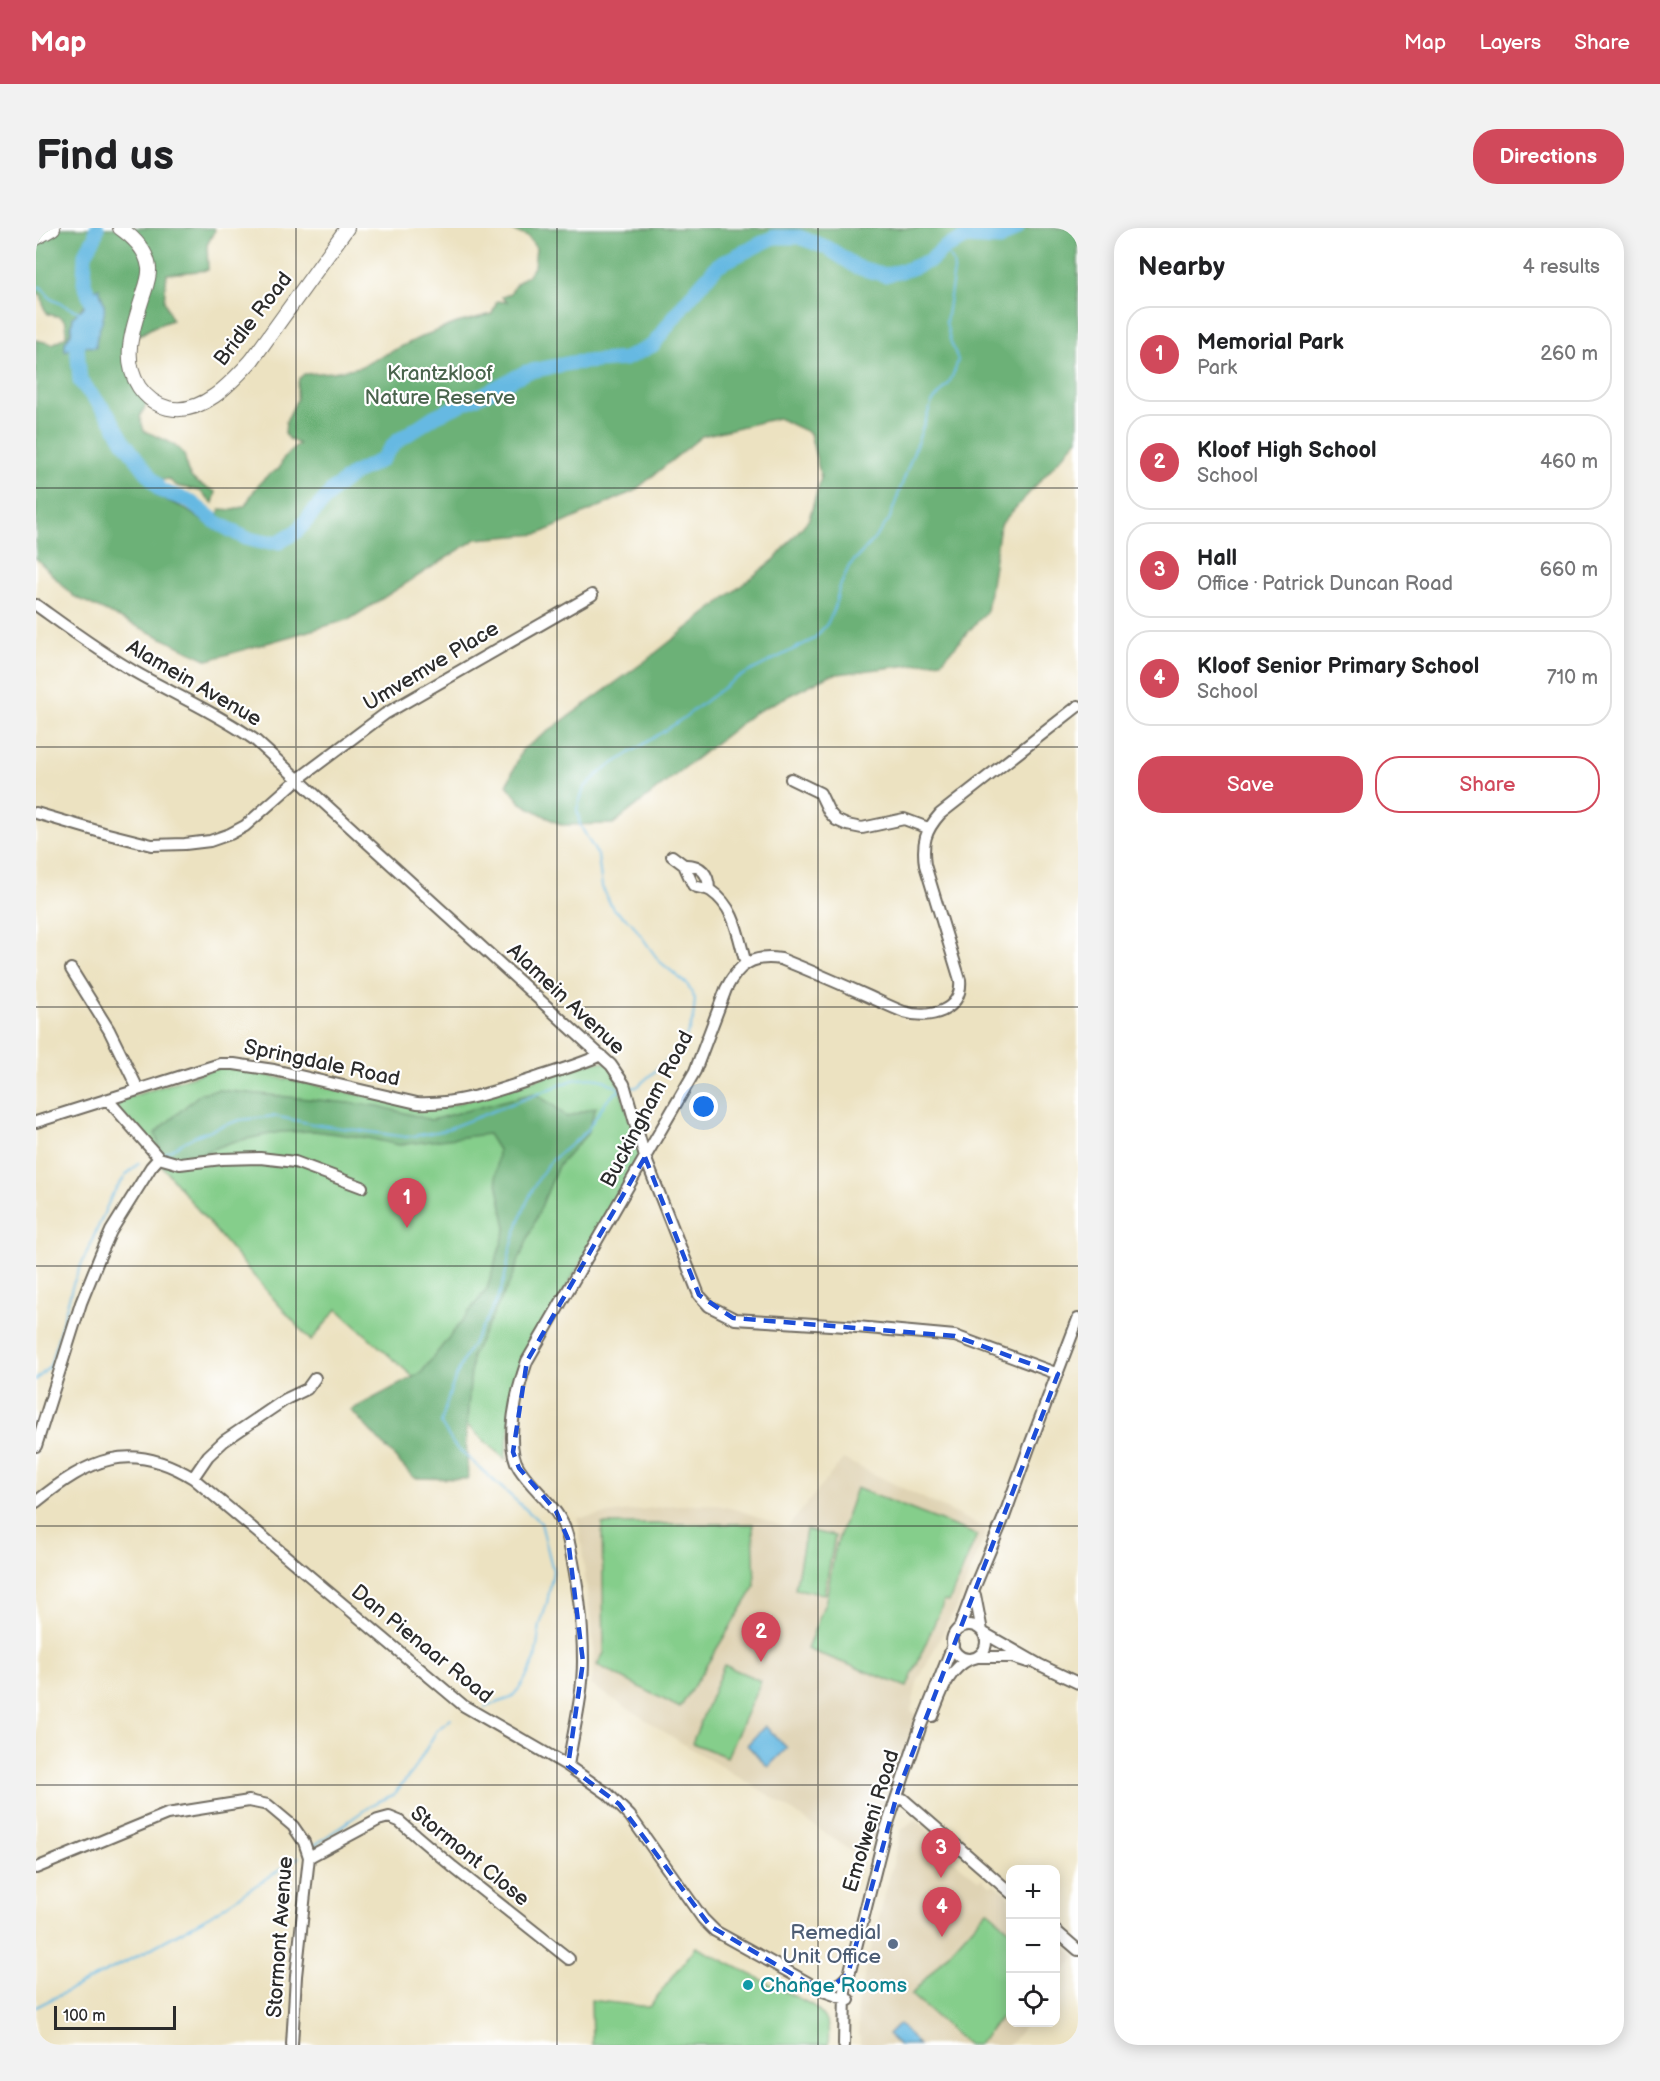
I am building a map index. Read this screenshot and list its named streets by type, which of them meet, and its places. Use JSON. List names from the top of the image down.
{
  "streets": {
    "main road": ["Bridle Road"],
    "street": [
      "Umvemve Place",
      "Alamein Avenue",
      "Springdale Road",
      "Buckingham Road",
      "Dan Pienaar Road",
      "Emolweni Road",
      "Stormont Close",
      "Stormont Avenue"
    ]
  },
  "crossings": [
    ["Umvemve Place", "Alamein Avenue"],
    ["Alamein Avenue", "Springdale Road"],
    ["Alamein Avenue", "Buckingham Road"],
    ["Buckingham Road", "Dan Pienaar Road"],
    ["Dan Pienaar Road", "Emolweni Road"],
    ["Stormont Close", "Stormont Avenue"]
  ],
  "parks": ["Krantzkloof Nature Reserve"],
  "places": ["Remedial Unit Office", "Change Rooms"],
  "scale_bar": "100 m",
  "page": {
    "header": "Map",
    "nav": ["Map", "Layers", "Share"],
    "buttons": [
      "Directions",
      ["Save", "Share"]
    ],
    "title": "Find us",
    "heading": ["Nearby", "4 results"],
    "list": [
      {
        "mark": "1",
        "name": "Memorial Park",
        "note": "Park",
        "value": "260 m"
      },
      {
        "mark": "2",
        "name": "Kloof High School",
        "note": "School",
        "value": "460 m"
      },
      {
        "mark": "3",
        "name": "Hall",
        "note": "Office · Patrick Duncan Road",
        "value": "660 m"
      },
      {
        "mark": "4",
        "name": "Kloof Senior Primary School",
        "note": "School",
        "value": "710 m"
      }
    ],
    "pins": [
      "1",
      "2",
      "3",
      "4"
    ],
    "map_buttons": ["+", "−"],
    "scale": "100 m"
  }
}
